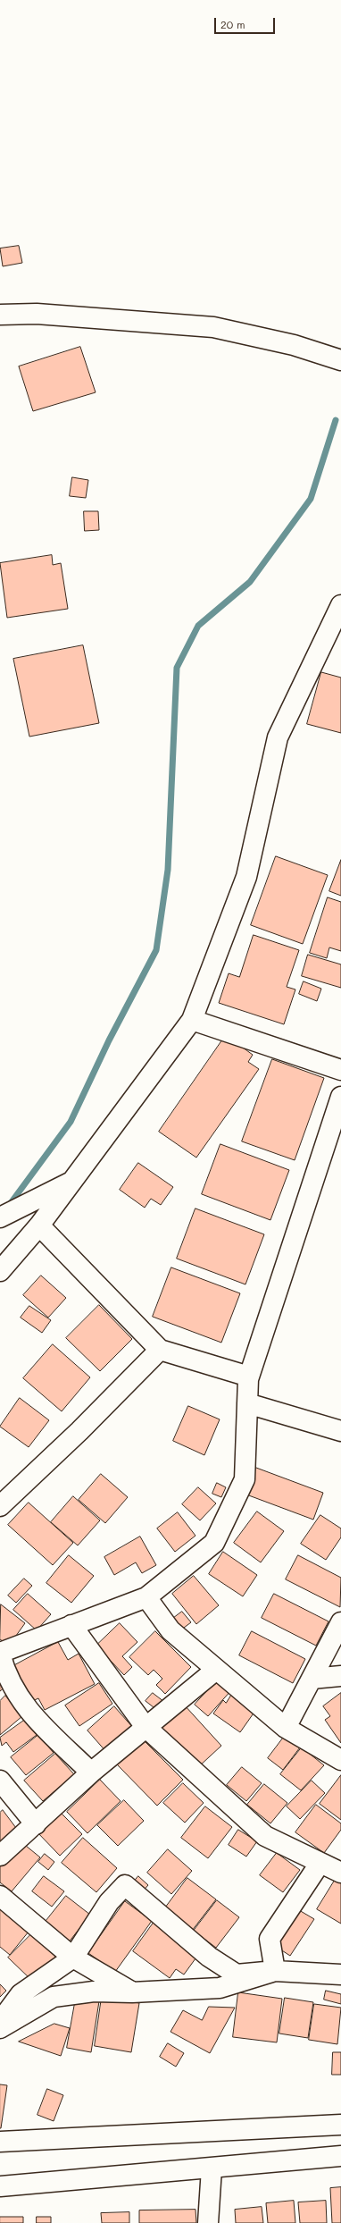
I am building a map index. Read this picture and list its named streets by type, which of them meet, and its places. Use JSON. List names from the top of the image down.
{
  "scale_bar": "20 m"
}
